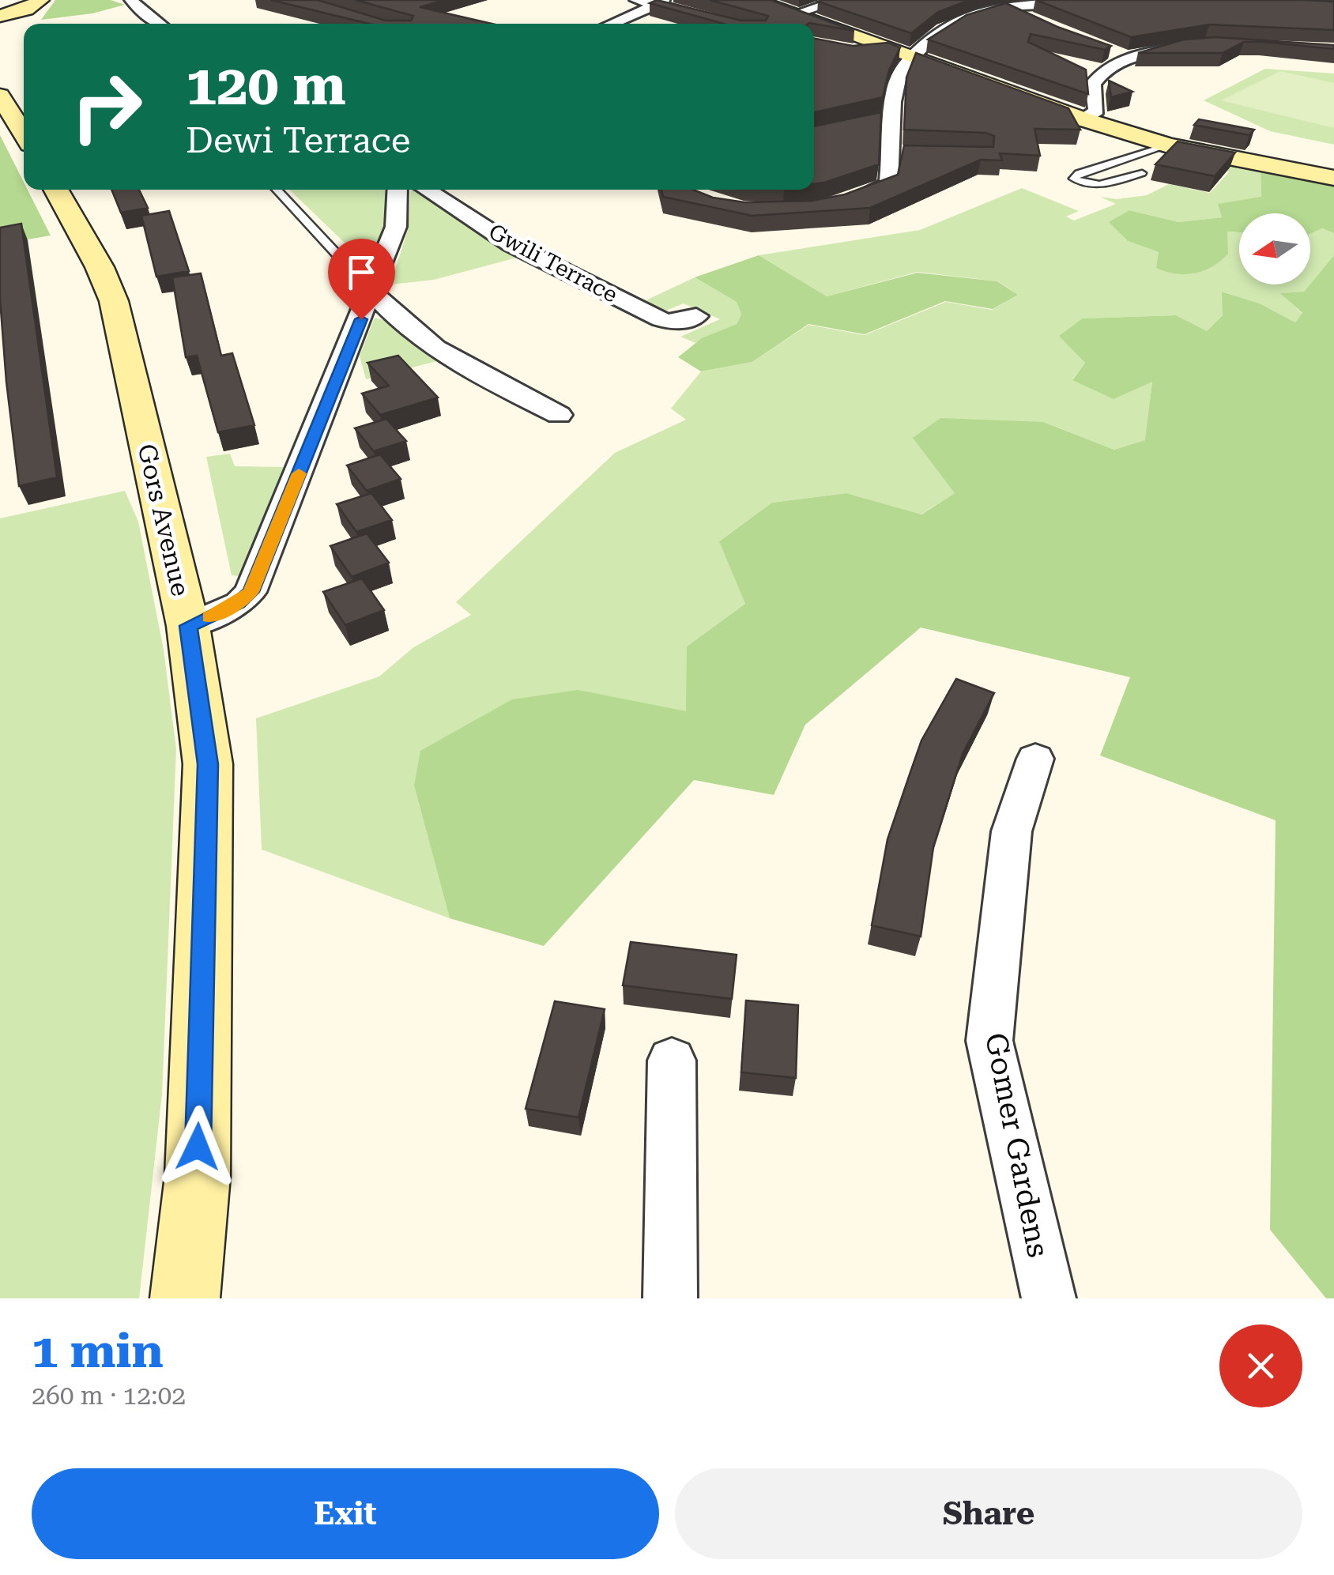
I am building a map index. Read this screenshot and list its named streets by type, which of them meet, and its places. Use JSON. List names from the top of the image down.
{
  "streets": {
    "street": ["Gwili Terrace", "Gors Avenue", "Gomer Gardens"]
  },
  "north": "left",
  "page": {
    "turn": ["120 m", "Dewi Terrace"],
    "heading": ["1 min", "260 m · 12:02"],
    "buttons": ["Exit", "Share"]
  }
}
